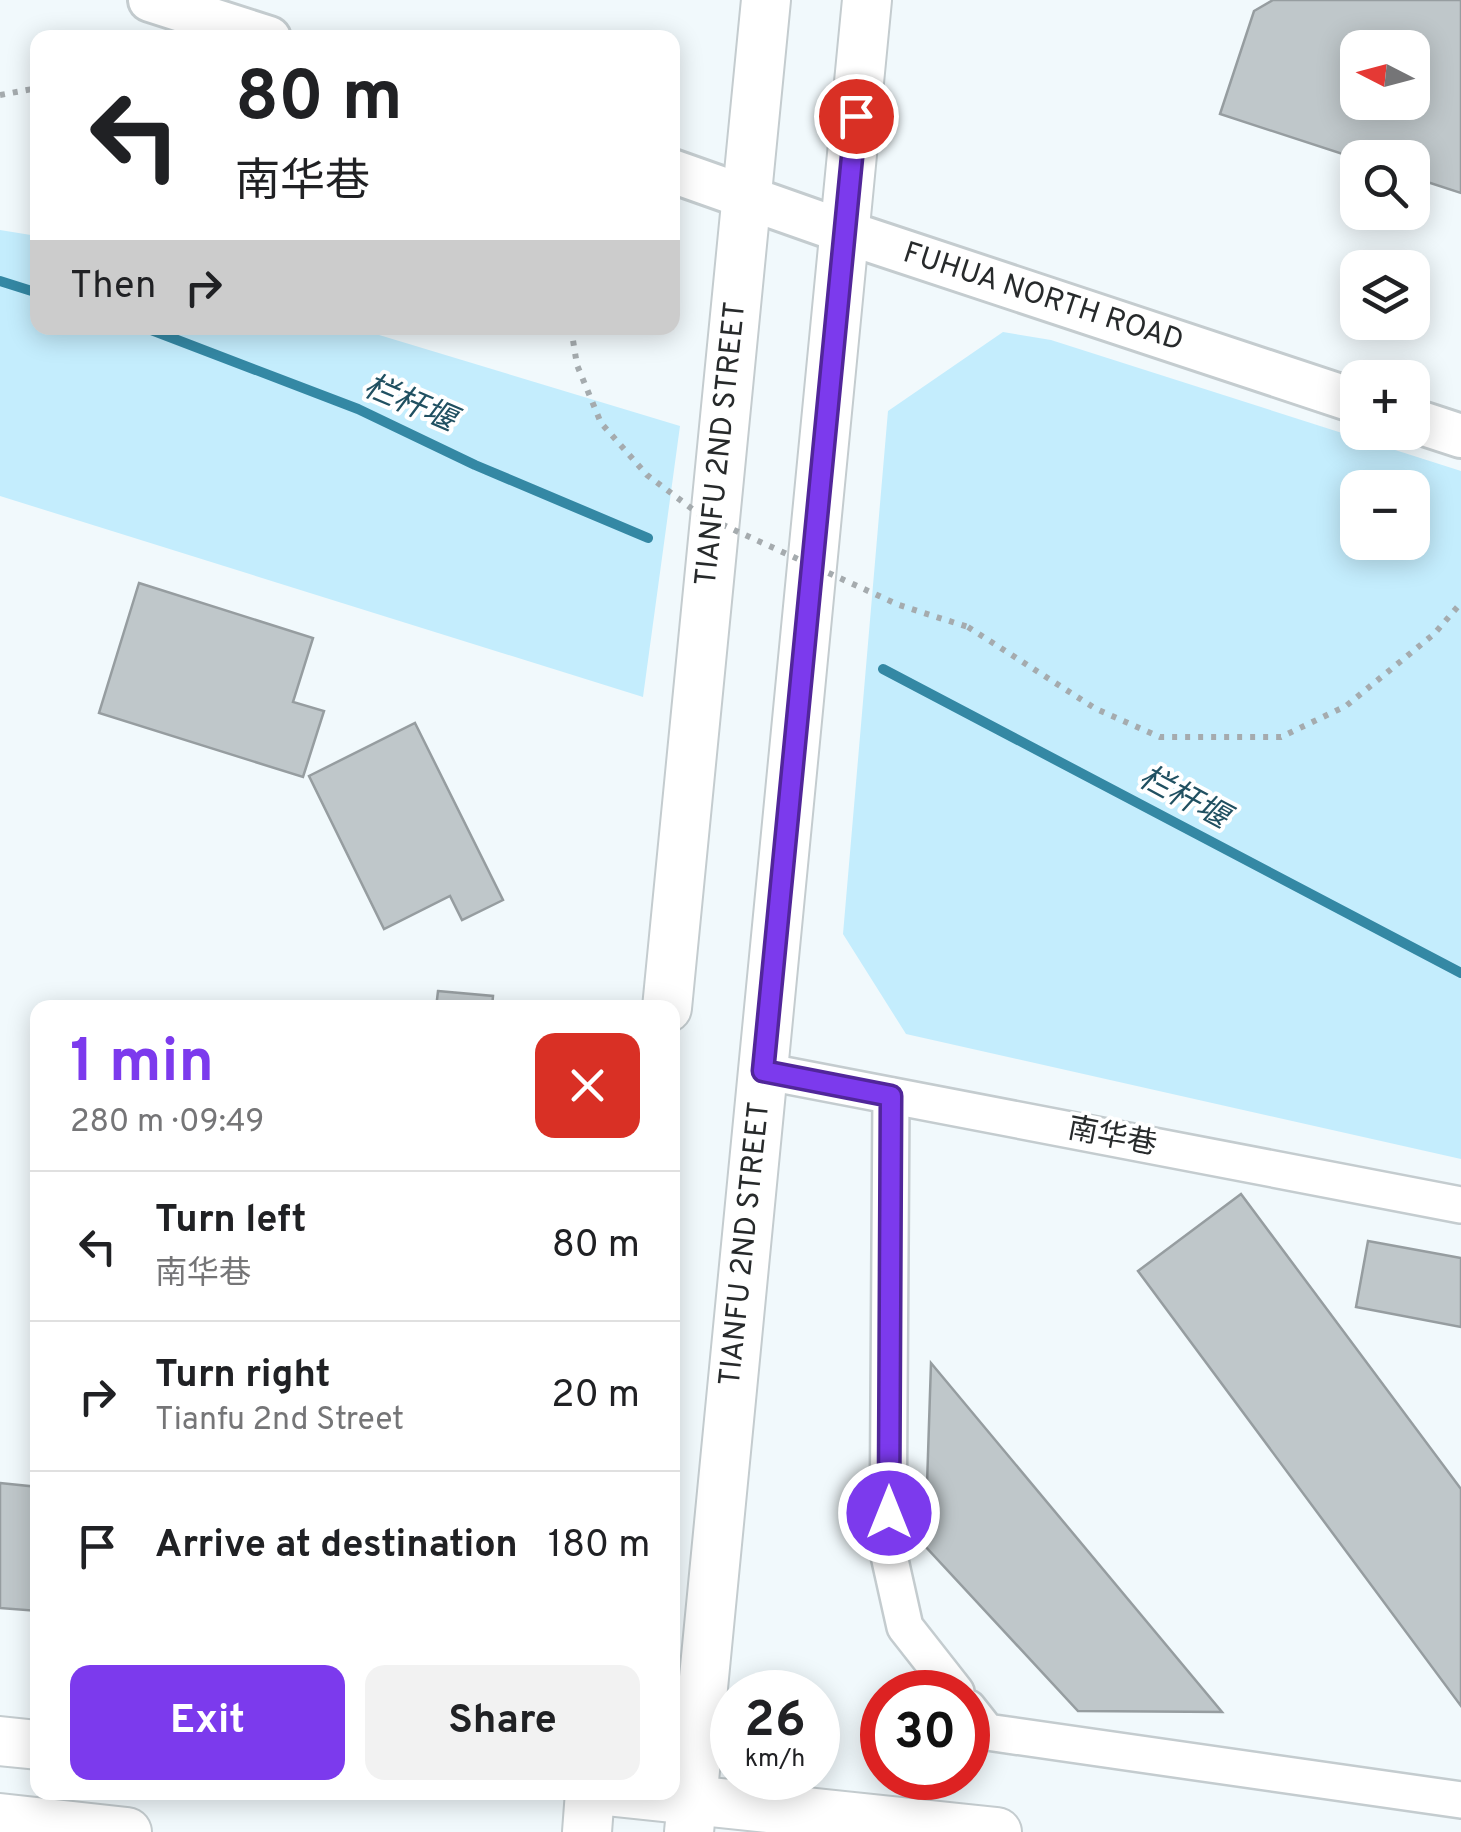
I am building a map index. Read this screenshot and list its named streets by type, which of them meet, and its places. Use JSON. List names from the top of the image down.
{
  "streets": {
    "main road": ["TIANFU 2ND STREET"],
    "street": ["FUHUA NORTH ROAD", "南华巷"]
  },
  "crossings": [
    ["FUHUA NORTH ROAD", "TIANFU 2ND STREET"],
    ["TIANFU 2ND STREET", "南华巷"]
  ],
  "water": ["栏杆堰"],
  "north": "left",
  "page": {
    "map_buttons": ["+", "−"],
    "turn": ["80 m", "南华巷"],
    "then": "Then",
    "heading": ["1 min", "280 m · 09:49"],
    "list": [
      {
        "name": "Turn left",
        "note": "南华巷",
        "value": "80 m"
      },
      {
        "name": "Turn right",
        "note": "Tianfu 2nd Street",
        "value": "20 m"
      },
      {
        "name": "Arrive at destination",
        "value": "180 m"
      }
    ],
    "buttons": ["Exit", "Share"],
    "speed": "26 km/h",
    "limit": "30"
  }
}
